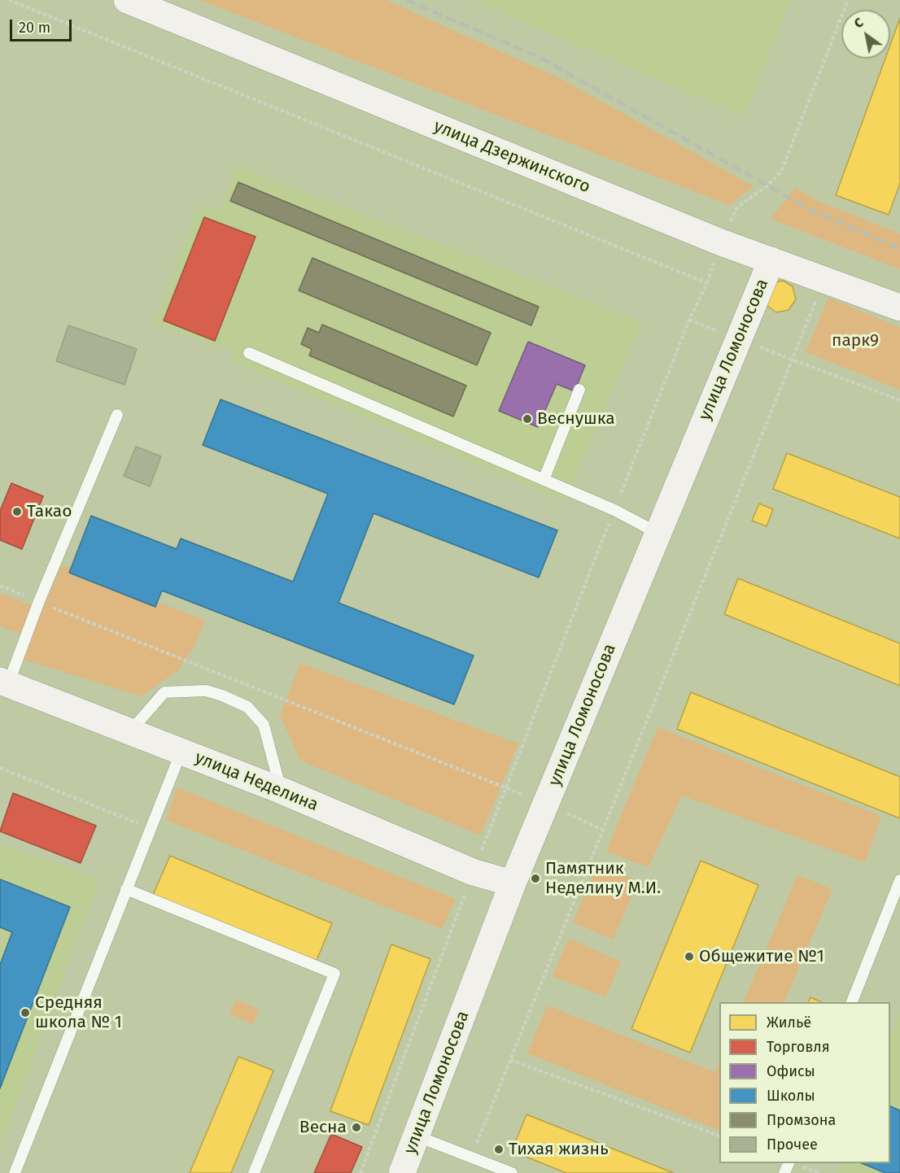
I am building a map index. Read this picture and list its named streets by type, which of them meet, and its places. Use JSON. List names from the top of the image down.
{
  "streets": {
    "street": ["улица Дзержинского", "улица Ломоносова", "улица Неделина"]
  },
  "crossings": [
    ["улица Дзержинского", "улица Ломоносова"],
    ["улица Ломоносова", "улица Неделина"]
  ],
  "parks": ["парк9"],
  "places": [
    "Веснушка",
    "Такао",
    "Памятник Неделину М.И.",
    "Общежитие №1",
    "Средняя школа № 1",
    "Весна",
    "Тихая жизнь"
  ],
  "legend": [
    "Жильё",
    "Торговля",
    "Офисы",
    "Школы",
    "Промзона",
    "Прочее"
  ],
  "scale_bar": "20 m",
  "north": "top left"
}
